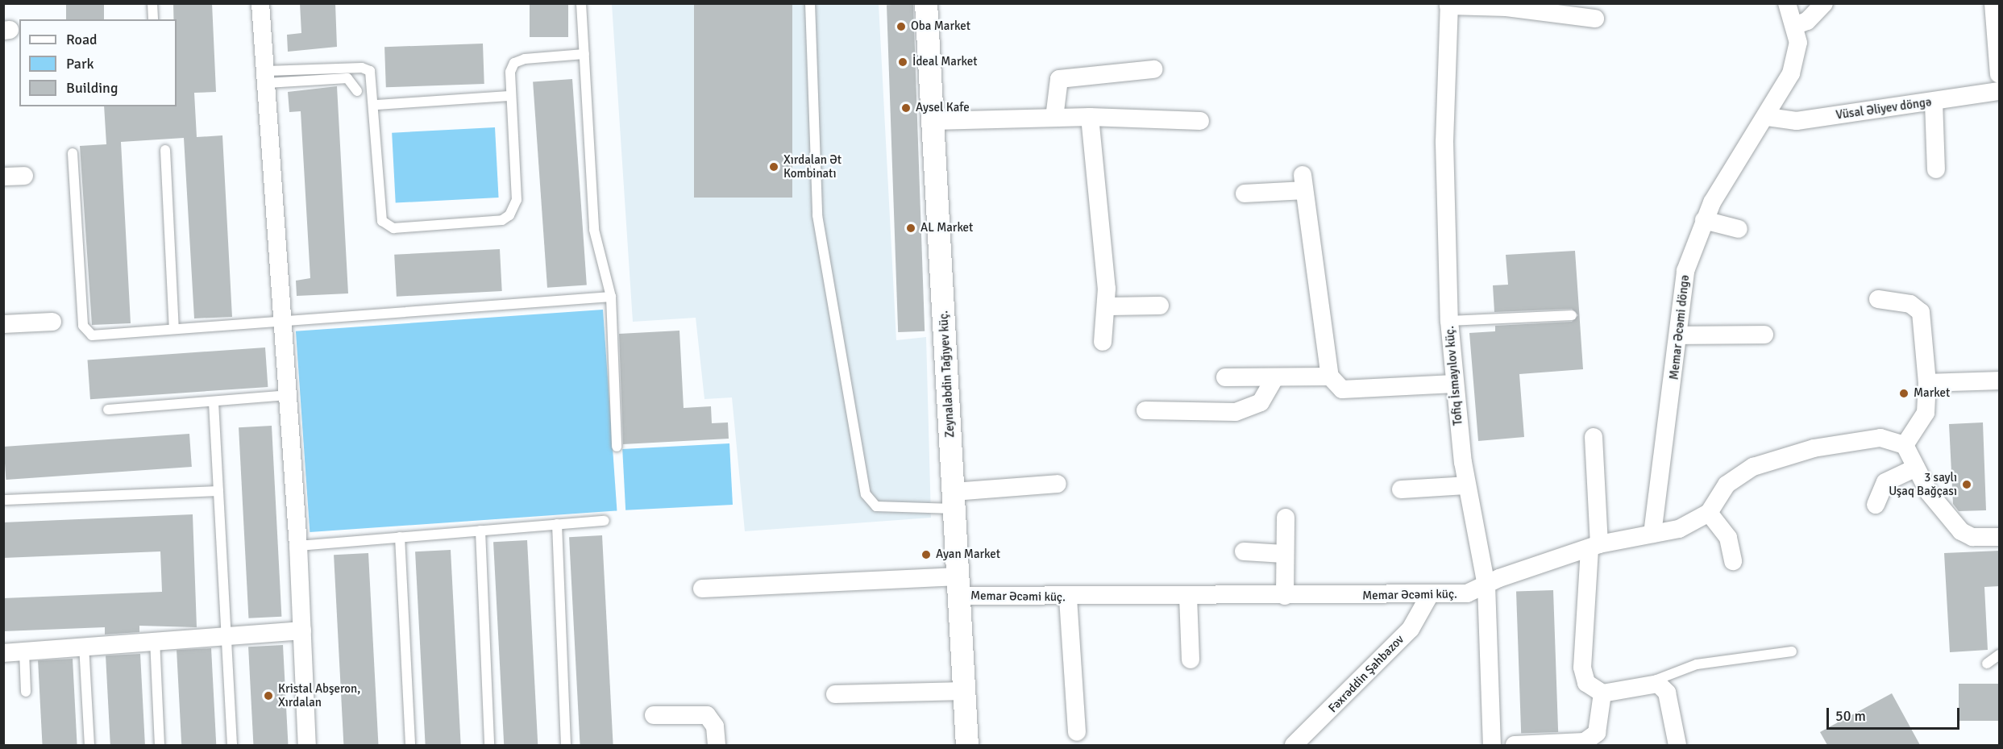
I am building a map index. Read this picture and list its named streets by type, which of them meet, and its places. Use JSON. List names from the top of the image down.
{
  "streets": {
    "street": [
      "Vüsal Əliyev döngə",
      "Memar Əcəmi döngə",
      "Zeynalabdin Tağıyev küç.",
      "Tofiq İsmayılov küç.",
      "Memar Əcəmi küç.",
      "Fəxrəddin Şahbazov"
    ]
  },
  "crossings": [
    ["Vüsal Əliyev döngə", "Memar Əcəmi döngə"],
    ["Memar Əcəmi döngə", "Memar Əcəmi küç."],
    ["Zeynalabdin Tağıyev küç.", "Memar Əcəmi küç."],
    ["Tofiq İsmayılov küç.", "Memar Əcəmi küç."],
    ["Memar Əcəmi küç.", "Fəxrəddin Şahbazov"]
  ],
  "places": [
    "Oba Market",
    "İdeal Market",
    "Aysel Kafe",
    "Xırdalan Ət Kombinatı",
    "AL Market",
    "Market",
    "3 saylı Uşaq Bağçası",
    "Ayan Market",
    "Kristal Abşeron, Xırdalan"
  ],
  "legend": ["Road", "Park", "Building"],
  "scale_bar": "50 m"
}
